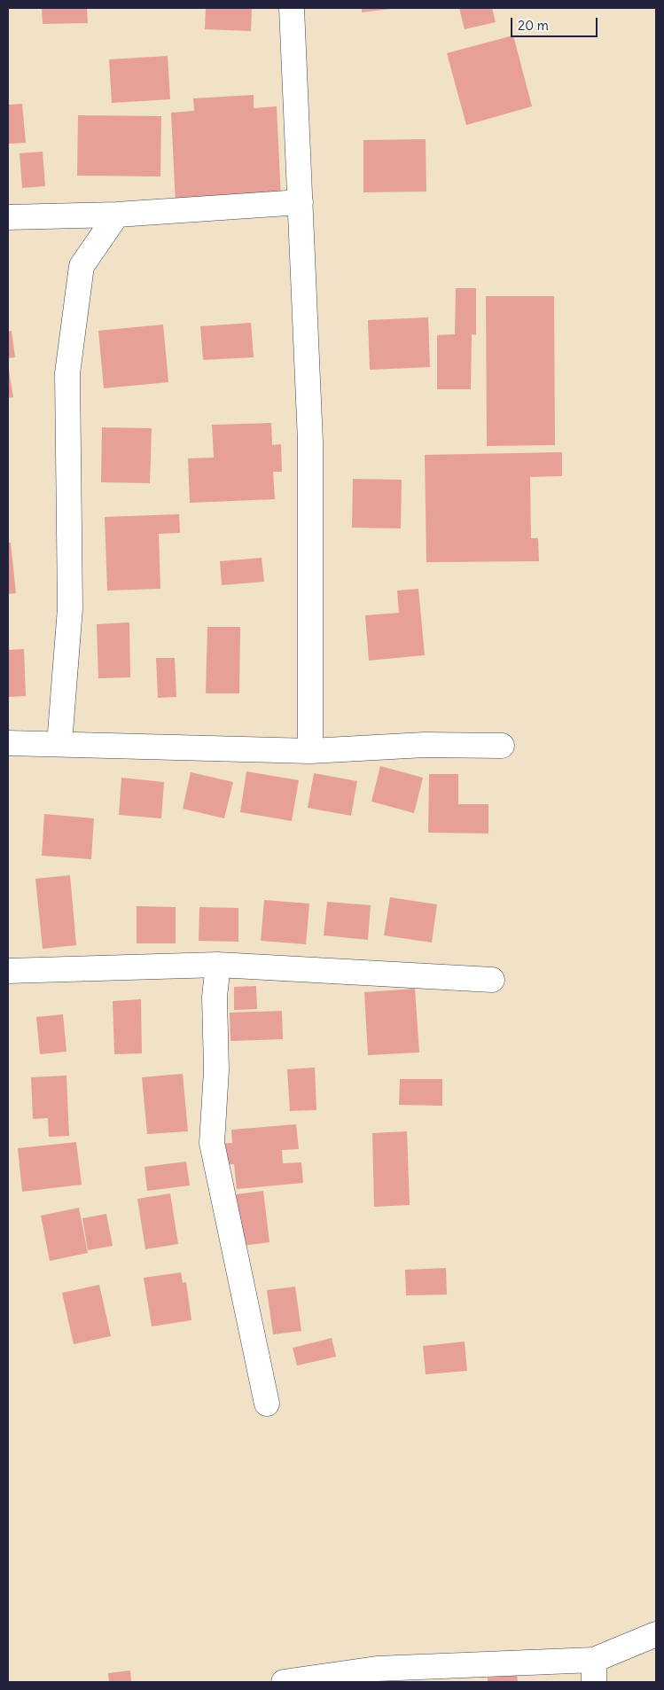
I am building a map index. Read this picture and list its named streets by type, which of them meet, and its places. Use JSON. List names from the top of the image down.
{
  "scale_bar": "20 m"
}
